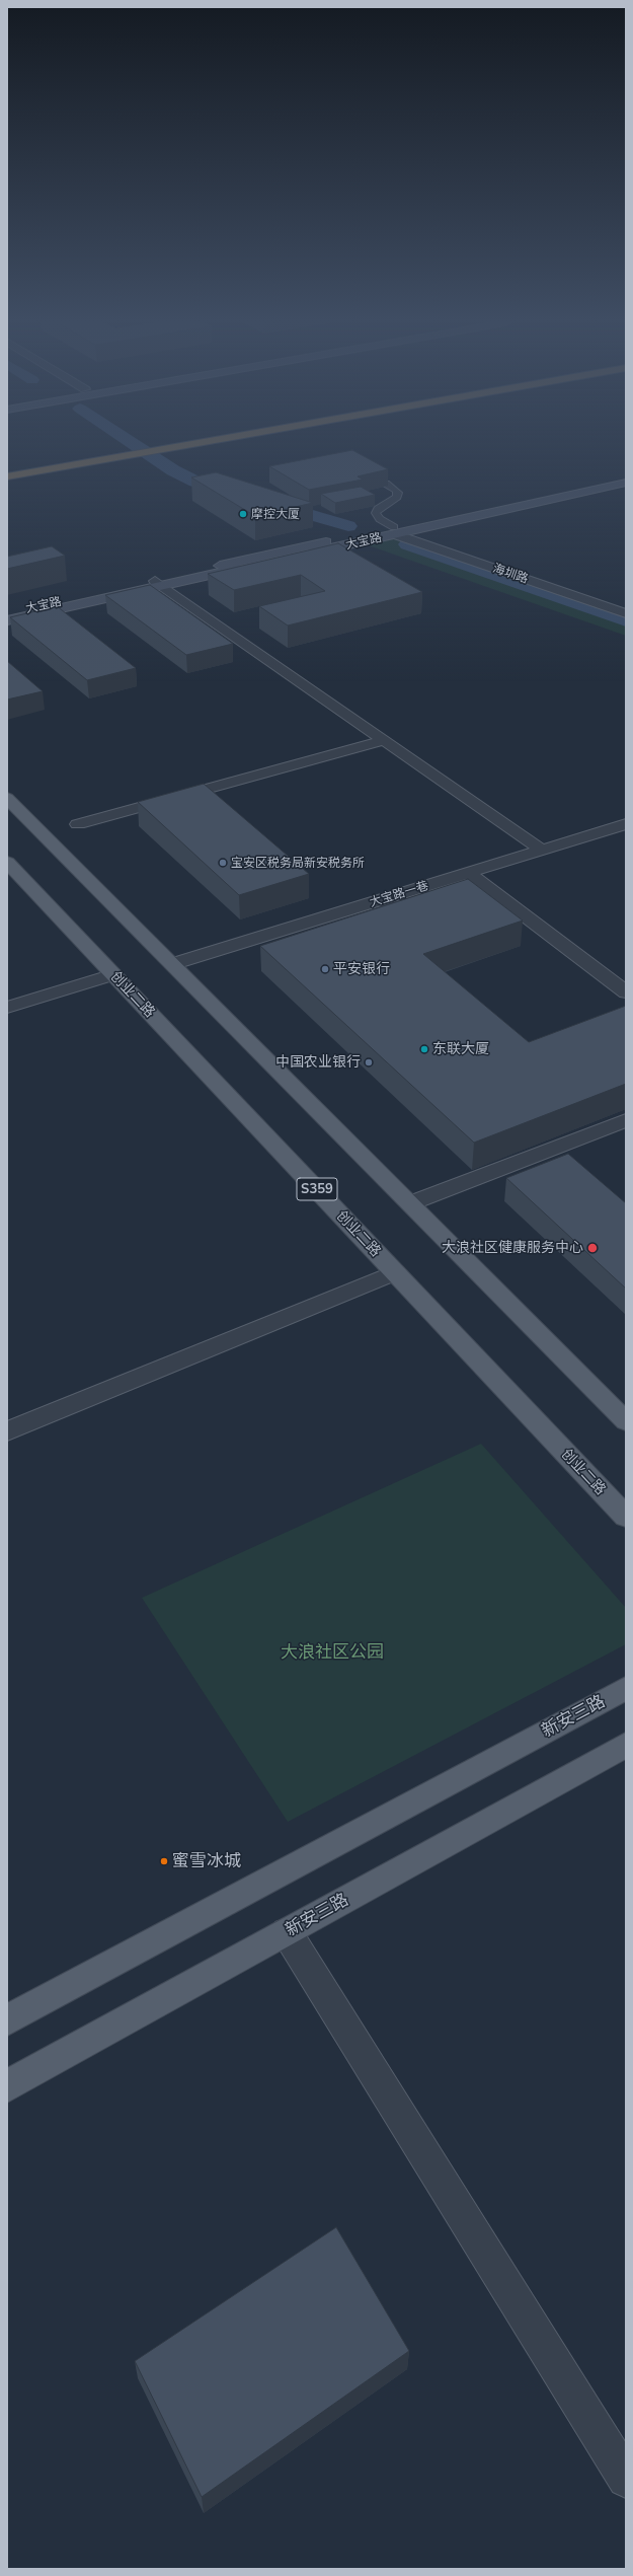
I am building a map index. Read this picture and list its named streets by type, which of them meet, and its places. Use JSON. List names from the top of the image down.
{
  "streets": {
    "main road": [
      "大宝路",
      "创业二路",
      "S359",
      "新安三路"
    ],
    "street": ["海圳路", "大宝路一巷"]
  },
  "crossings": [
    ["大宝路", "海圳路"]
  ],
  "parks": ["大浪社区公园"],
  "places": [
    "摩控大厦",
    "宝安区税务局新安税务所",
    "平安银行",
    "东联大厦",
    "中国农业银行",
    "大浪社区健康服务中心",
    "蜜雪冰城"
  ]
}
